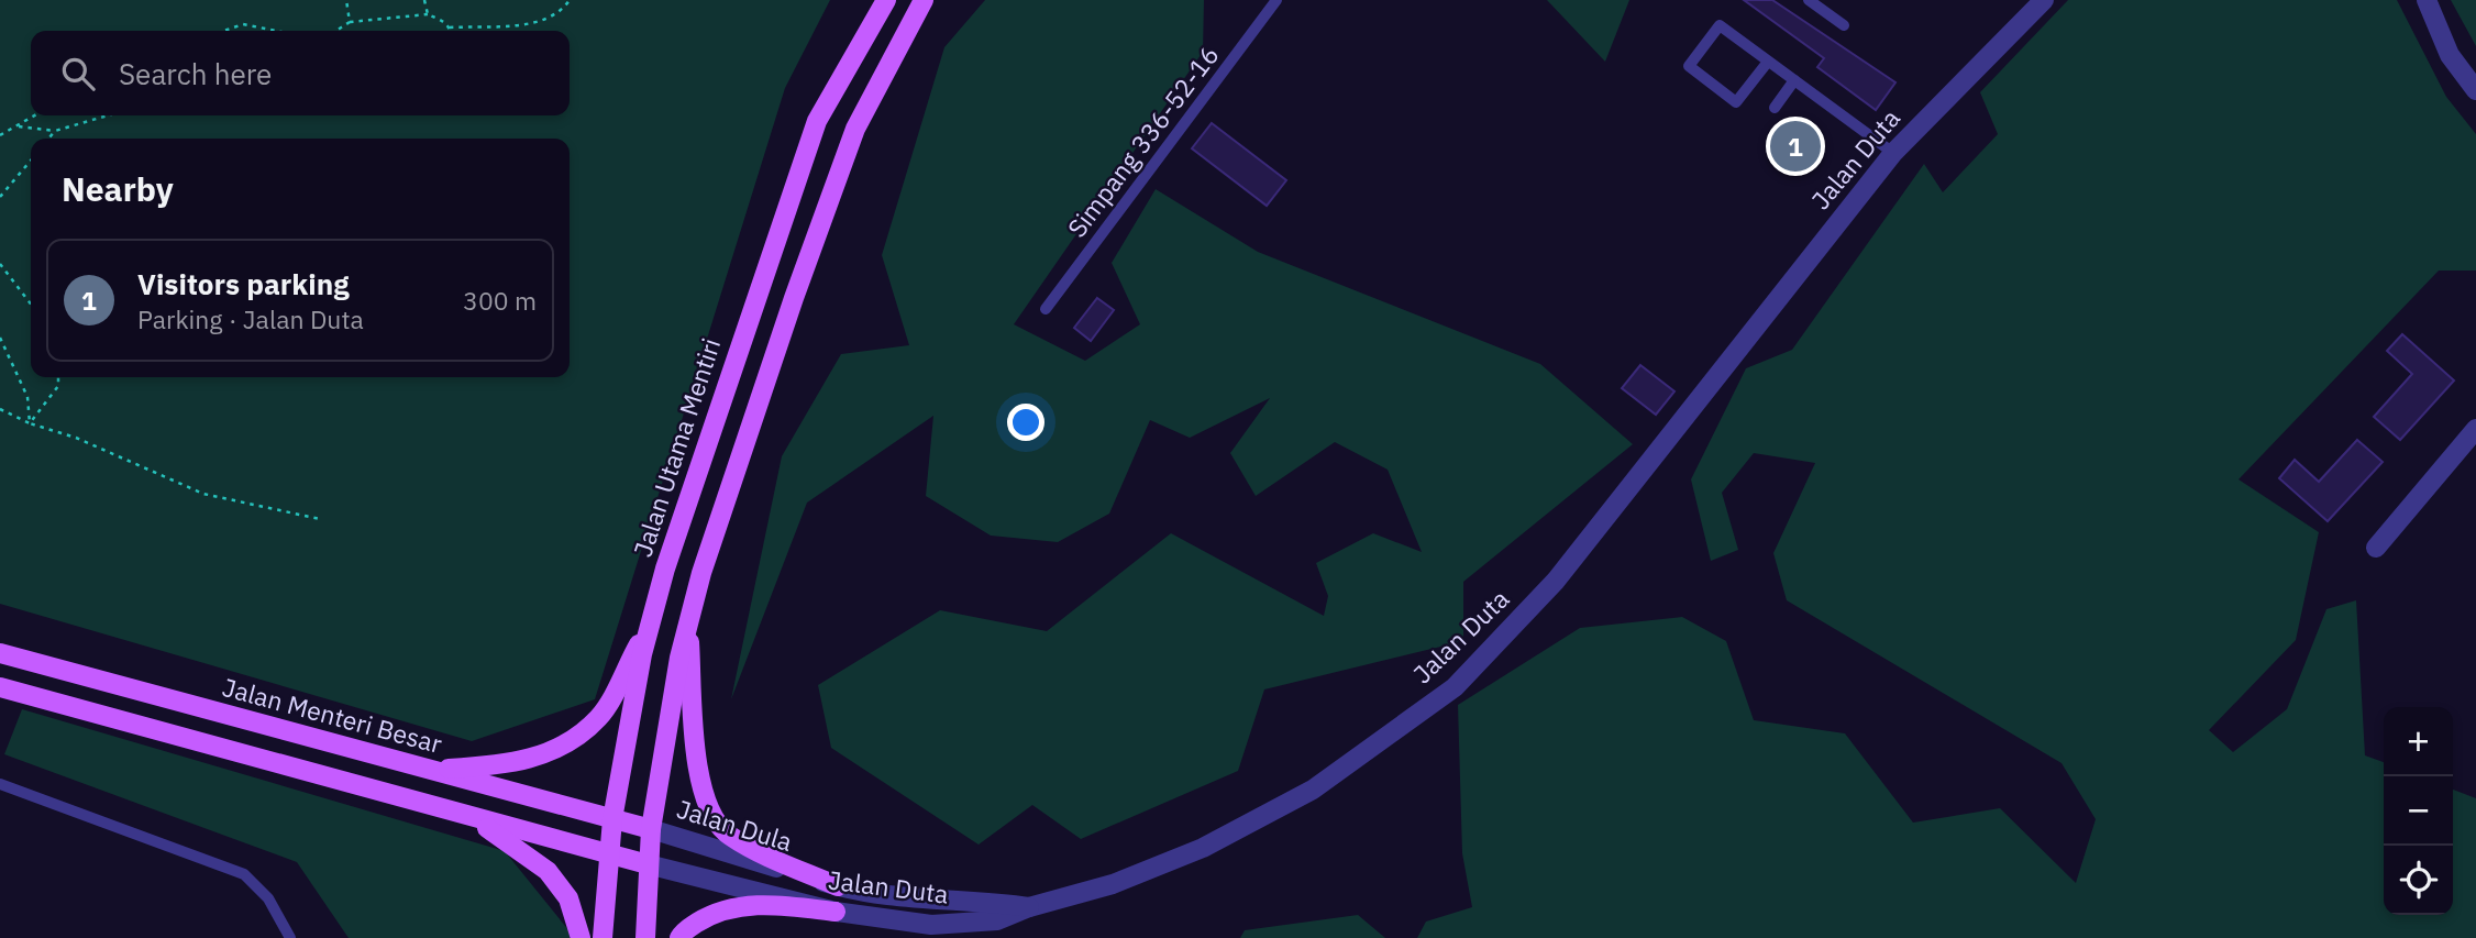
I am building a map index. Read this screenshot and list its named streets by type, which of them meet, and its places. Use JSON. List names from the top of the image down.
{
  "streets": {
    "main road": ["Jalan Utama Mentiri", "Jalan Menteri Besar"],
    "street": ["Jalan Duta", "Jalan Dula"],
    "lane": ["Simpang 336-52-16"]
  },
  "crossings": [
    ["Jalan Duta", "Jalan Dula"],
    ["Jalan Utama Mentiri", "Jalan Menteri Besar"],
    ["Jalan Menteri Besar", "Jalan Dula"]
  ],
  "page": {
    "search": "Search here",
    "pins": "1",
    "heading": "Nearby",
    "list": [
      {
        "mark": "1",
        "name": "Visitors parking",
        "note": "Parking · Jalan Duta",
        "value": "300 m"
      }
    ],
    "map_buttons": ["+", "−"]
  }
}
